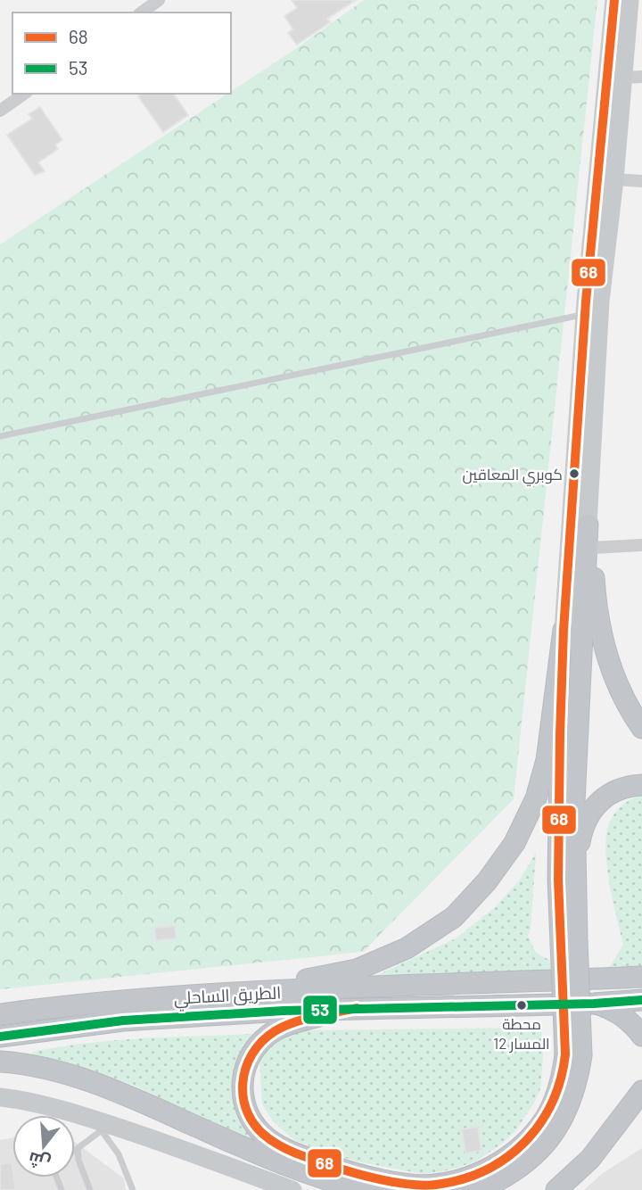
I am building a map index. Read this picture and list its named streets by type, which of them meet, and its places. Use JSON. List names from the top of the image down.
{
  "streets": {
    "highway": ["الطريق الساحلي"]
  },
  "places": ["كوبري المعاقين", "محطة المسار 12"],
  "lines": ["transit line 68", "transit line 53"],
  "legend": ["68", "53"],
  "north": "bottom"
}
